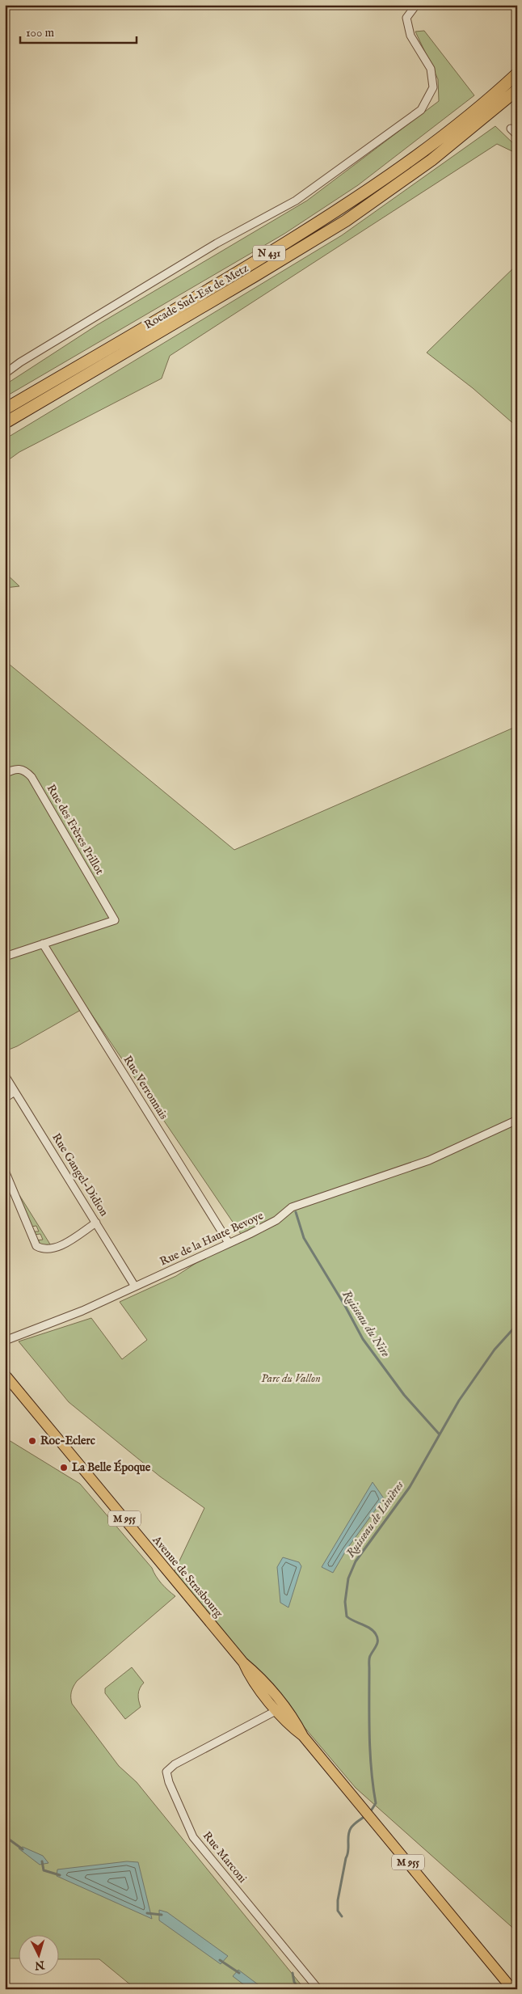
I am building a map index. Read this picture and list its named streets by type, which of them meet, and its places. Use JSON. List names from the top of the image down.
{
  "streets": {
    "highway": ["N 431", "Rocade Sud-Est de Metz"],
    "main road": ["M 955", "Avenue de Strasbourg"],
    "street": [
      "Rue des Frères Prillot",
      "Rue Verronnais",
      "Rue Gangel-Didion",
      "Rue de la Haute Bevoye",
      "Rue Marconi"
    ]
  },
  "crossings": [
    ["Rue des Frères Prillot", "Rue Verronnais"],
    ["Rue Verronnais", "Rue de la Haute Bevoye"],
    ["Rue Gangel-Didion", "Rue de la Haute Bevoye"],
    ["Avenue de Strasbourg", "Rue Marconi"]
  ],
  "water": ["Ruisseau du Nire", "Ruisseau de Linières"],
  "parks": ["Parc du Vallon"],
  "places": ["Roc-Eclerc", "La Belle Époque"],
  "scale_bar": "100 m",
  "north": "bottom"
}
